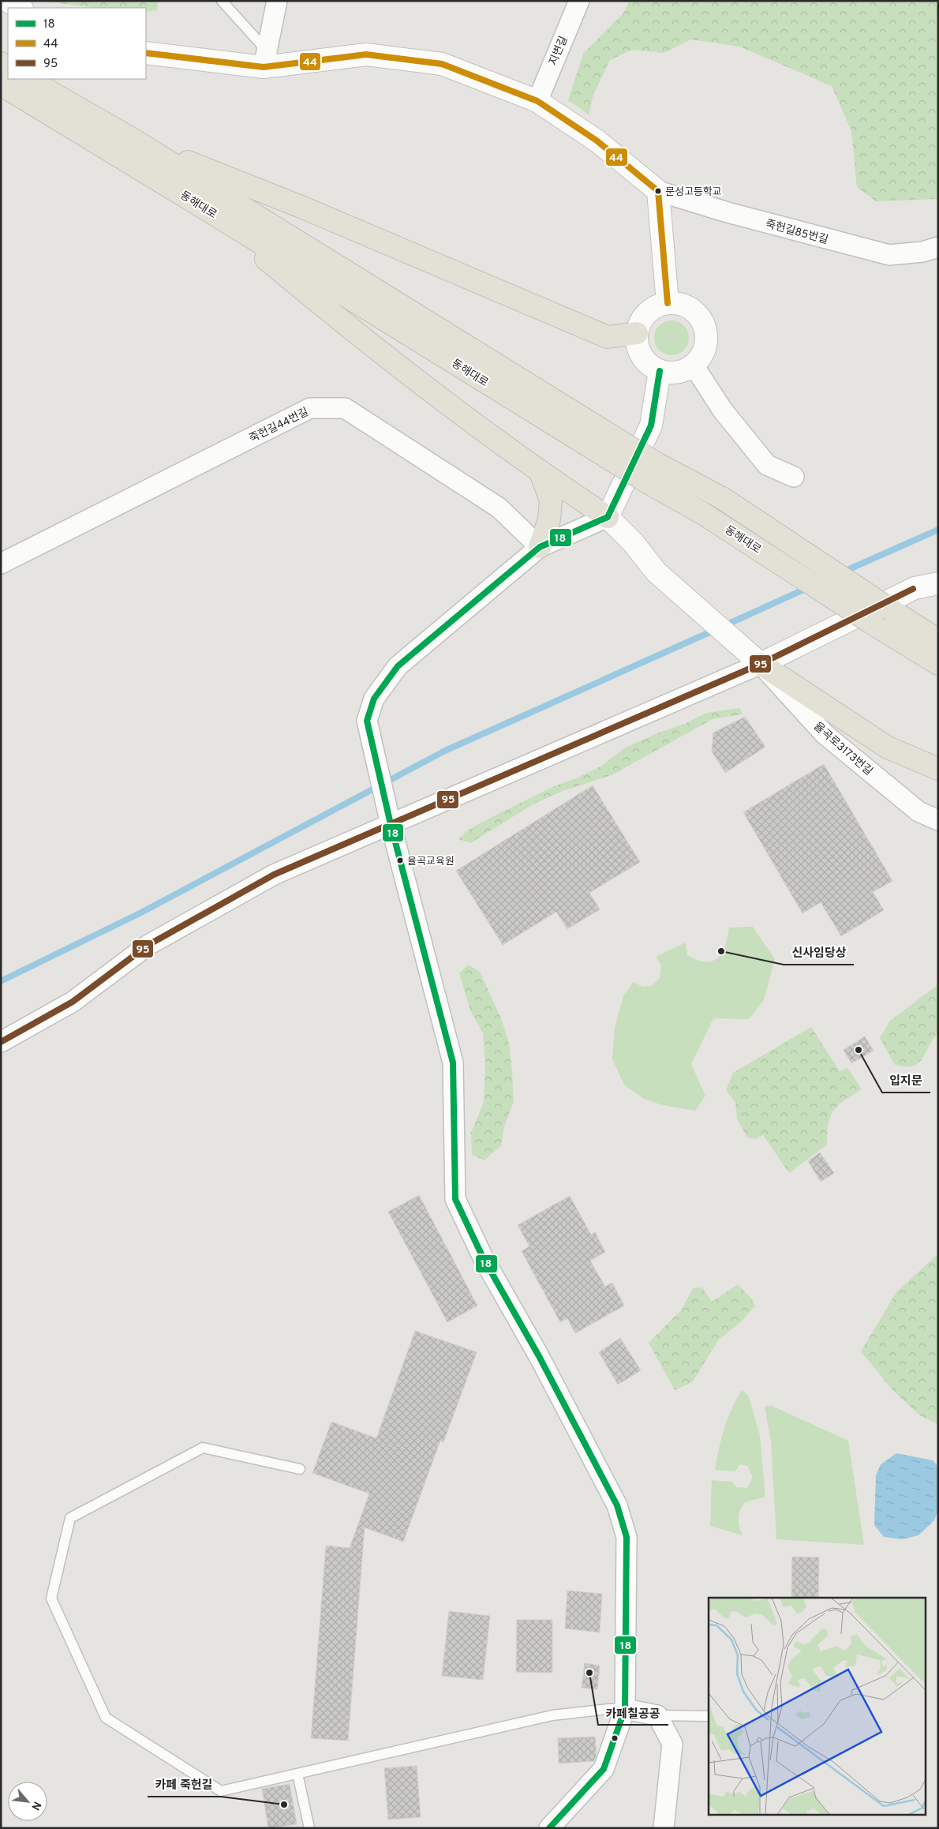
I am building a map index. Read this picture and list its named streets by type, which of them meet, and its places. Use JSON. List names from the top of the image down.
{
  "streets": {
    "main road": ["동해대로"],
    "street": [
      "지변길",
      "죽헌길85번길",
      "죽헌길44번길",
      "율곡로3173번길"
    ]
  },
  "places": [
    "문성고등학교",
    "율곡교육원",
    "신사임당상",
    "입지문",
    "카페칠공공",
    "카페 죽헌길"
  ],
  "lines": ["transit line 44", "transit line 18", "transit line 95"],
  "legend": ["18", "44", "95"],
  "north": "bottom right"
}
